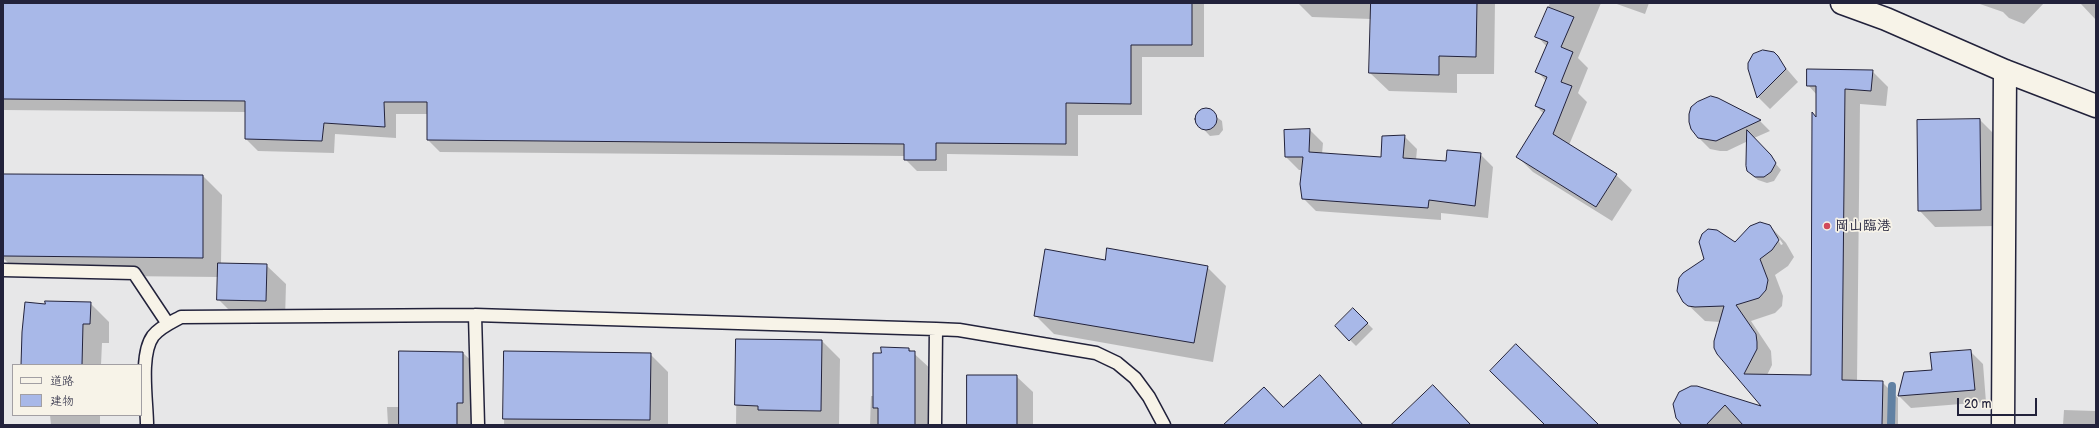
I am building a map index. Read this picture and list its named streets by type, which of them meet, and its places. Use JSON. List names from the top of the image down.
{
  "places": ["岡山臨港"],
  "legend": ["道路", "建物"],
  "scale_bar": "20 m"
}
